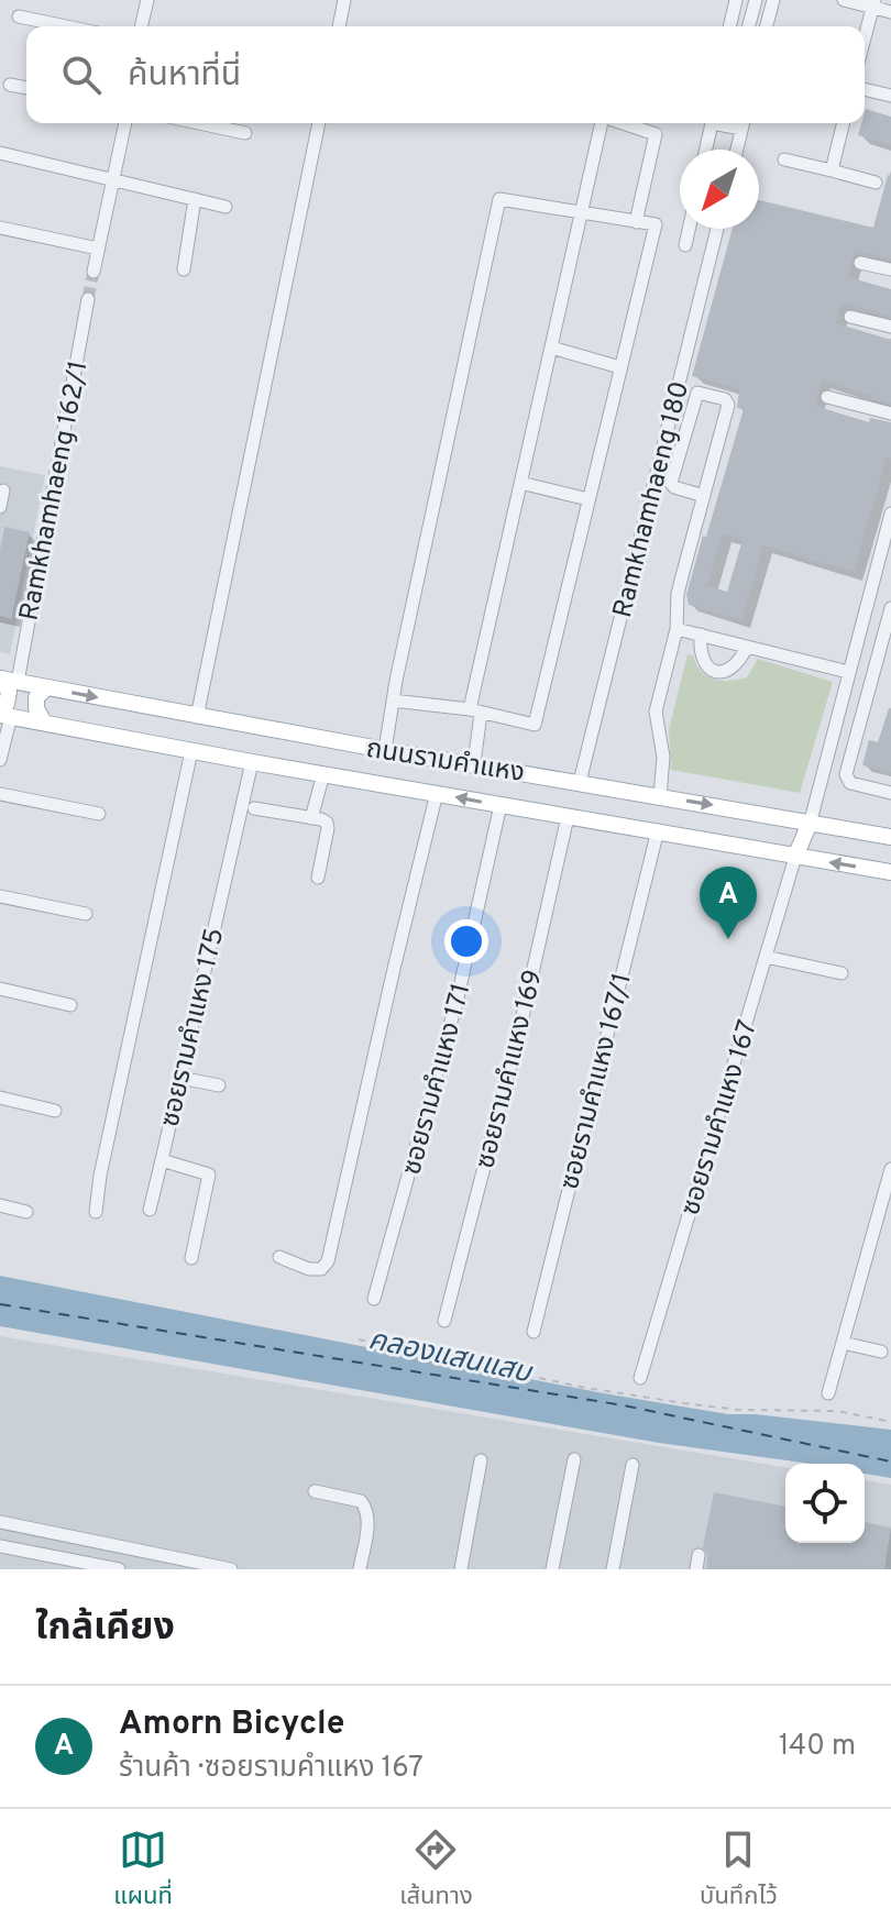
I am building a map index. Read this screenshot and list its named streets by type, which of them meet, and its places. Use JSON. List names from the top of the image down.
{
  "streets": {
    "main road": ["ถนนรามคำแหง"],
    "street": [
      "Ramkhamhaeng 162/1",
      "Ramkhamhaeng 180",
      "ซอยรามคำแหง 175",
      "ซอยรามคำแหง 169",
      "ซอยรามคำแหง 171",
      "ซอยรามคำแหง 167/1",
      "ซอยรามคำแหง 167"
    ]
  },
  "crossings": [
    ["Ramkhamhaeng 162/1", "ถนนรามคำแหง"],
    ["Ramkhamhaeng 180", "ถนนรามคำแหง"],
    ["ถนนรามคำแหง", "ซอยรามคำแหง 175"],
    ["ถนนรามคำแหง", "ซอยรามคำแหง 169"],
    ["ถนนรามคำแหง", "ซอยรามคำแหง 171"],
    ["ถนนรามคำแหง", "ซอยรามคำแหง 167/1"],
    ["ถนนรามคำแหง", "ซอยรามคำแหง 167"]
  ],
  "water": ["คลองแสนแสบ"],
  "north": "bottom left",
  "page": {
    "search": "ค้นหาที่นี่",
    "pins": "A",
    "heading": "ใกล้เคียง",
    "list": [
      {
        "mark": "A",
        "name": "Amorn Bicycle",
        "note": "ร้านค้า · ซอยรามคำแหง 167",
        "value": "140 m"
      }
    ],
    "nav": ["แผนที่", "เส้นทาง", "บันทึกไว้"]
  }
}
